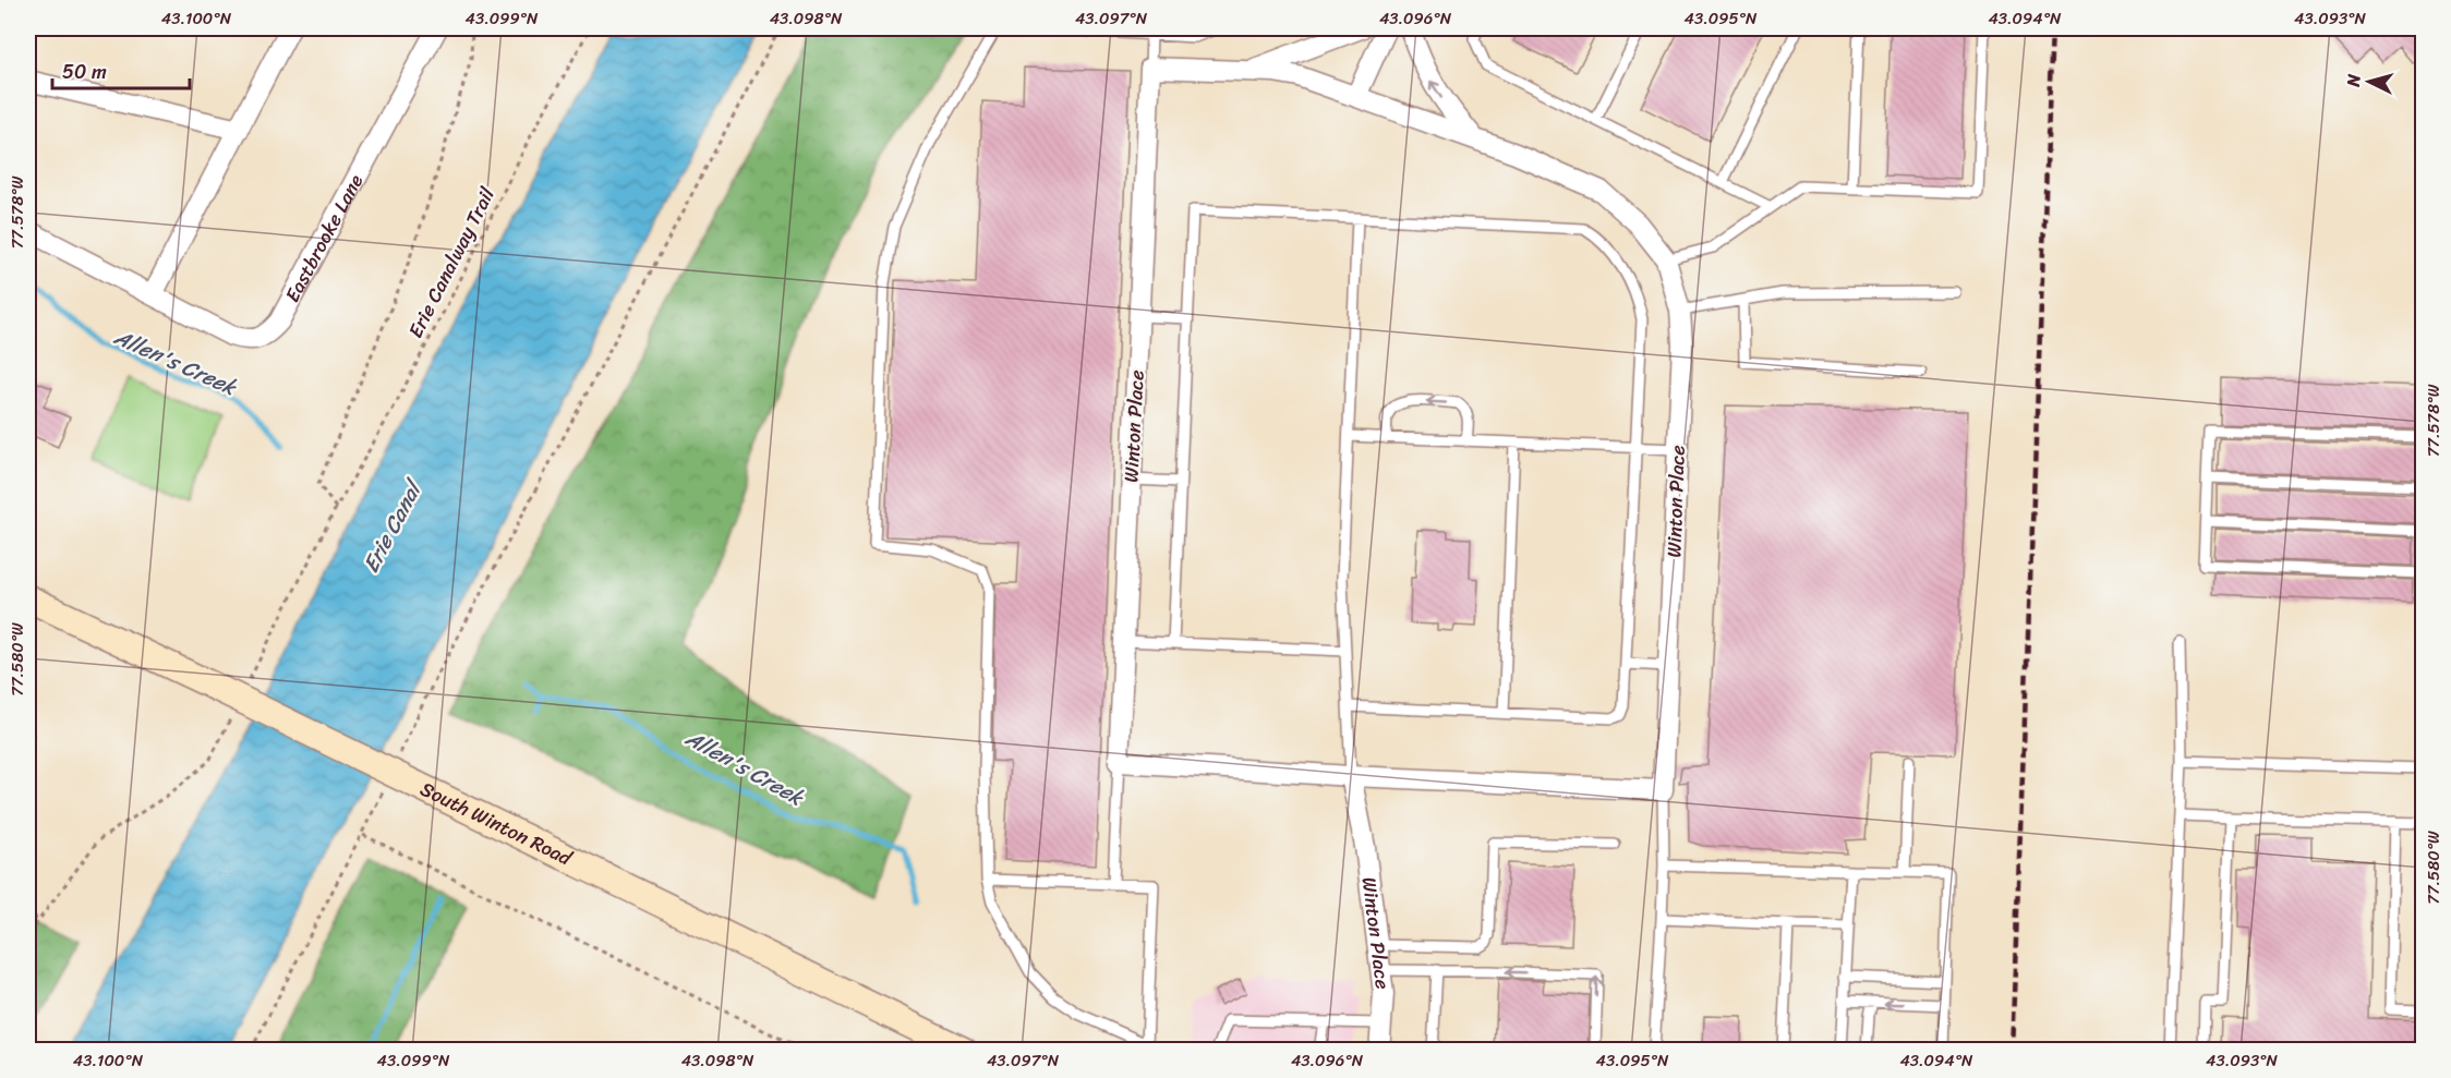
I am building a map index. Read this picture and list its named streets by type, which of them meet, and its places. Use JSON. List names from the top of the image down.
{
  "streets": {
    "main road": ["South Winton Road"],
    "street": ["Eastbrooke Lane", "Winton Place"],
    "path": ["Erie Canalway Trail"]
  },
  "water": ["Allen's Creek", "Erie Canal"],
  "scale_bar": "50 m",
  "north": "left",
  "coordinates": [
    "43.100°N",
    "43.099°N",
    "43.098°N",
    "43.097°N",
    "43.096°N",
    "43.095°N",
    "43.094°N",
    "43.093°N",
    "77.578°W",
    "77.580°W"
  ]
}
